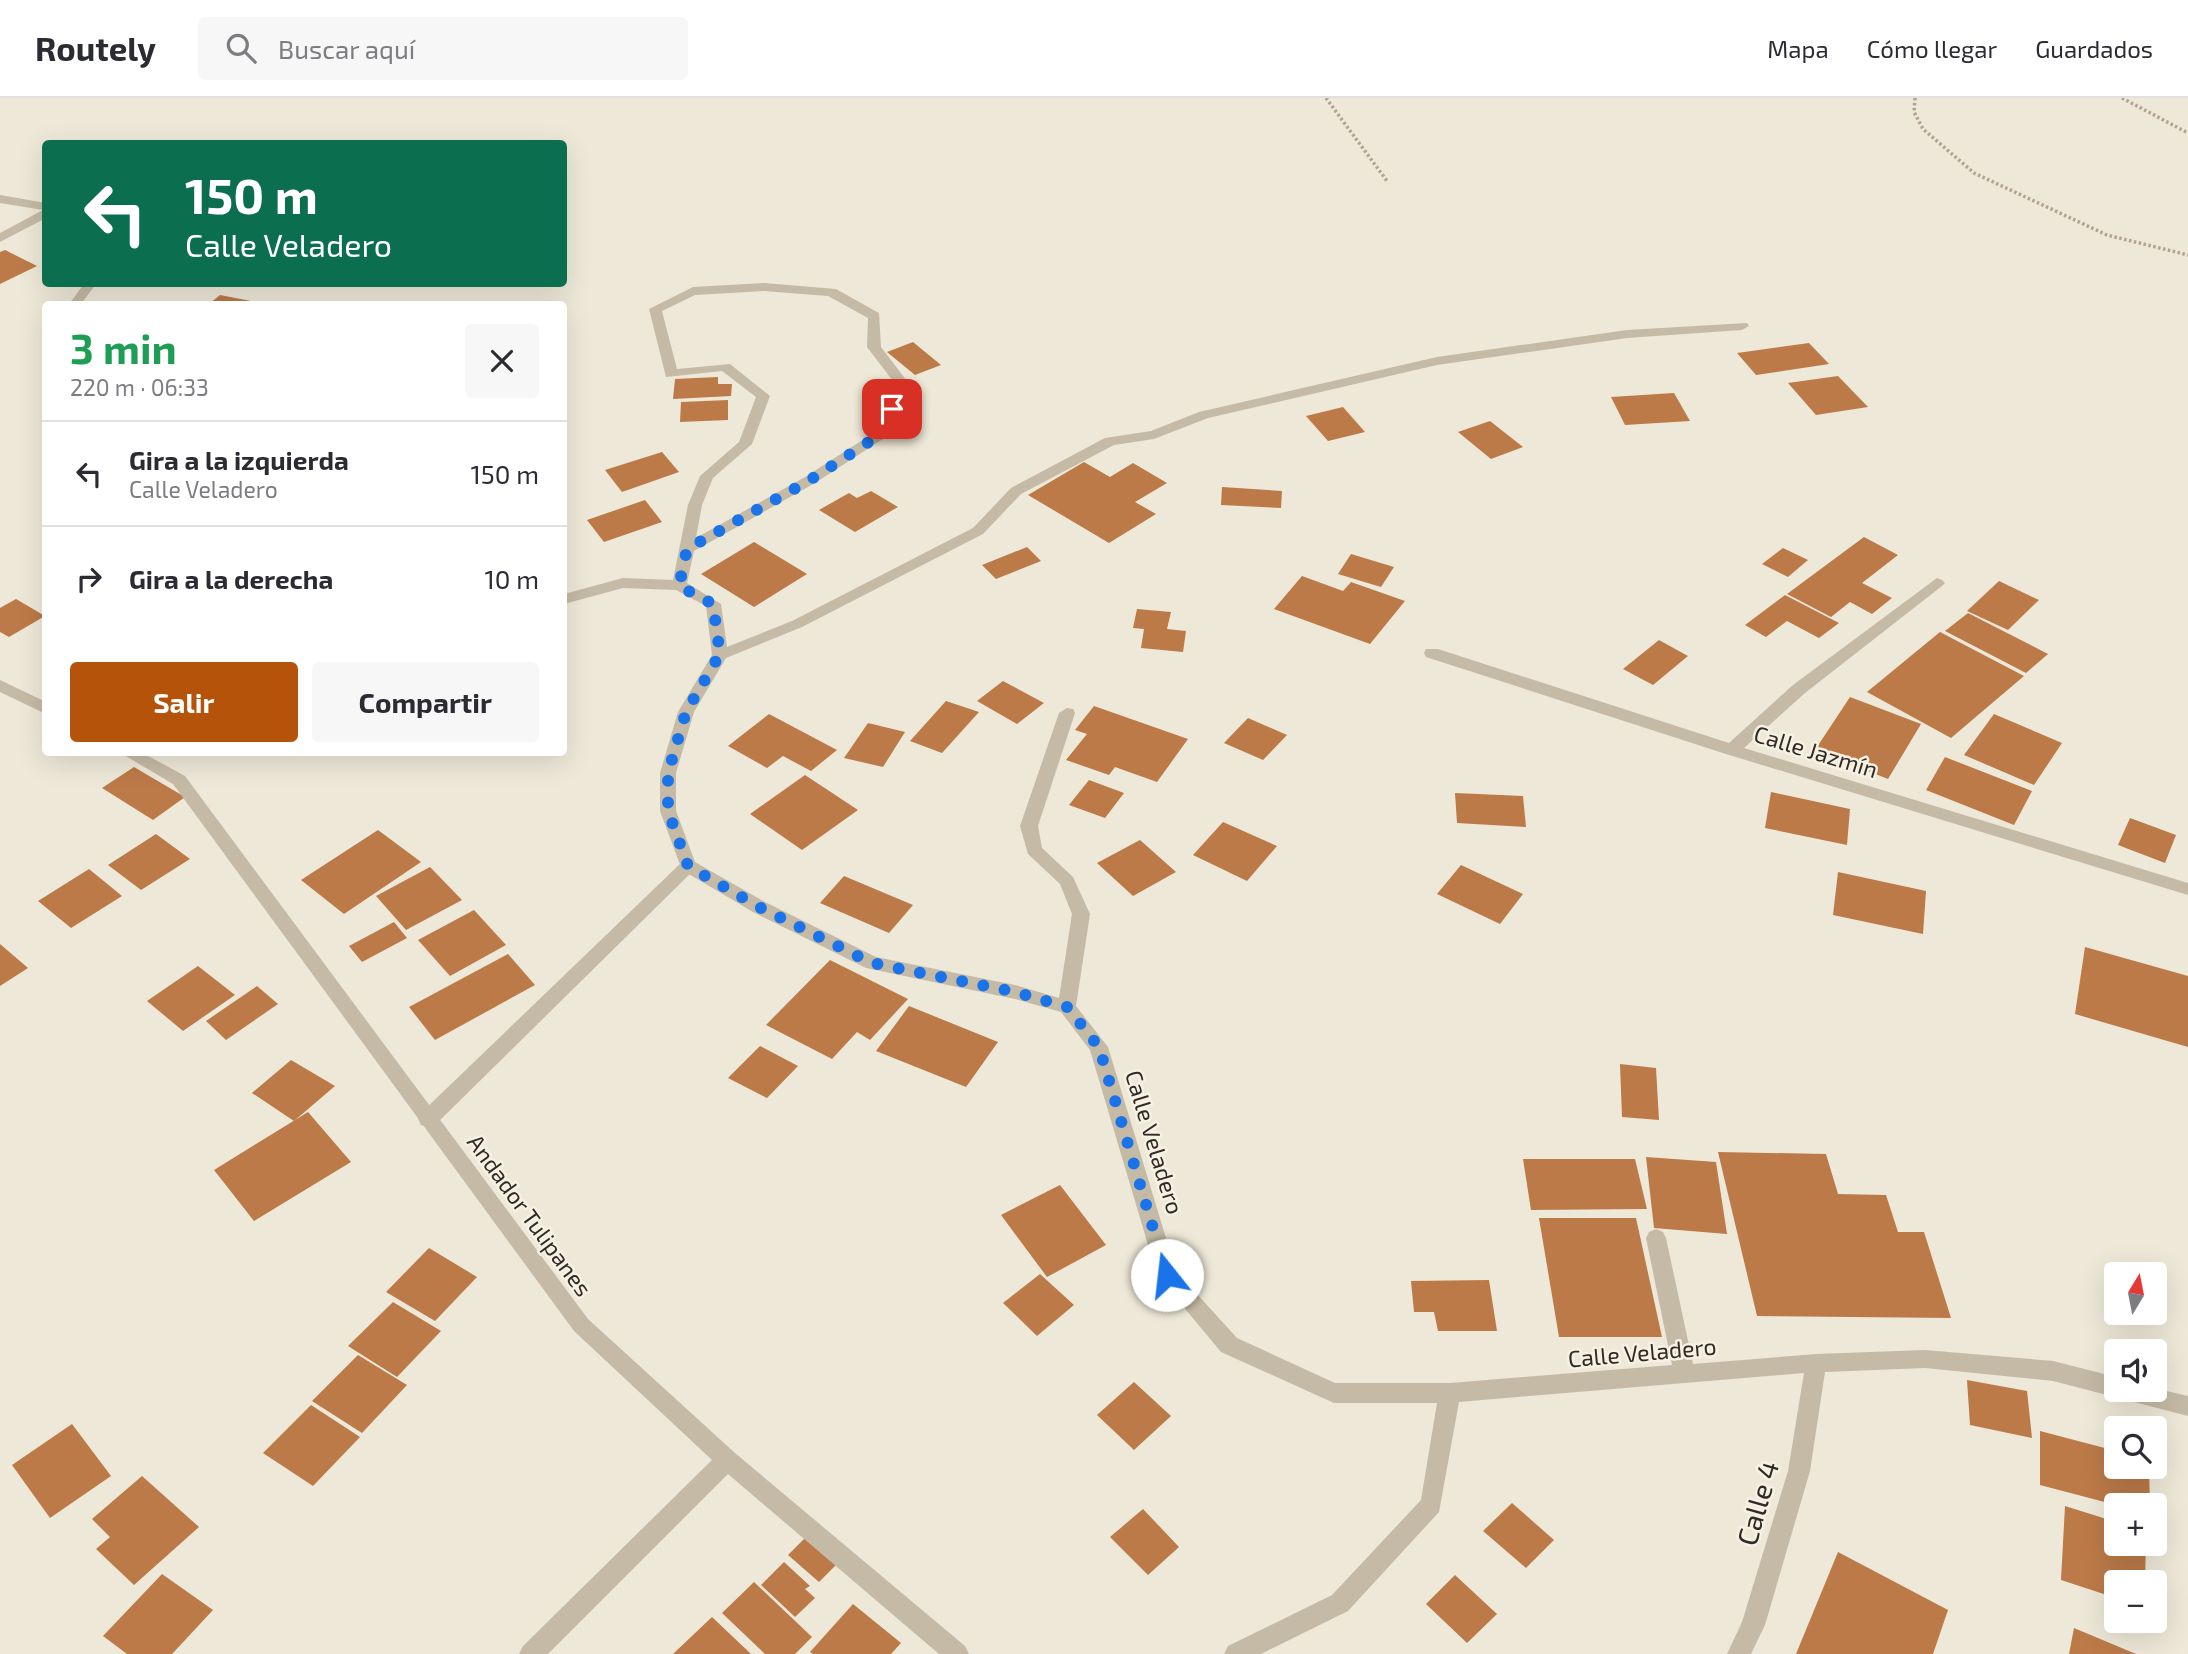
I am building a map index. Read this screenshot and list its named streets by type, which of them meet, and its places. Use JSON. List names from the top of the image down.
{
  "streets": {
    "street": [
      "Calle Jazmín",
      "Calle Veladero",
      "Andador Tulipanes",
      "Calle 4"
    ]
  },
  "crossings": [
    ["Calle Veladero", "Calle 4"]
  ],
  "north": "top",
  "page": {
    "header": "Routely",
    "search": "Buscar aquí",
    "nav": ["Mapa", "Cómo llegar", "Guardados"],
    "turn": ["150 m", "Calle Veladero"],
    "heading": ["3 min", "220 m · 06:33"],
    "list": [
      {
        "name": "Gira a la izquierda",
        "note": "Calle Veladero",
        "value": "150 m"
      },
      {
        "name": "Gira a la derecha",
        "value": "10 m"
      }
    ],
    "buttons": ["Salir", "Compartir"],
    "map_buttons": ["+", "−"]
  }
}
